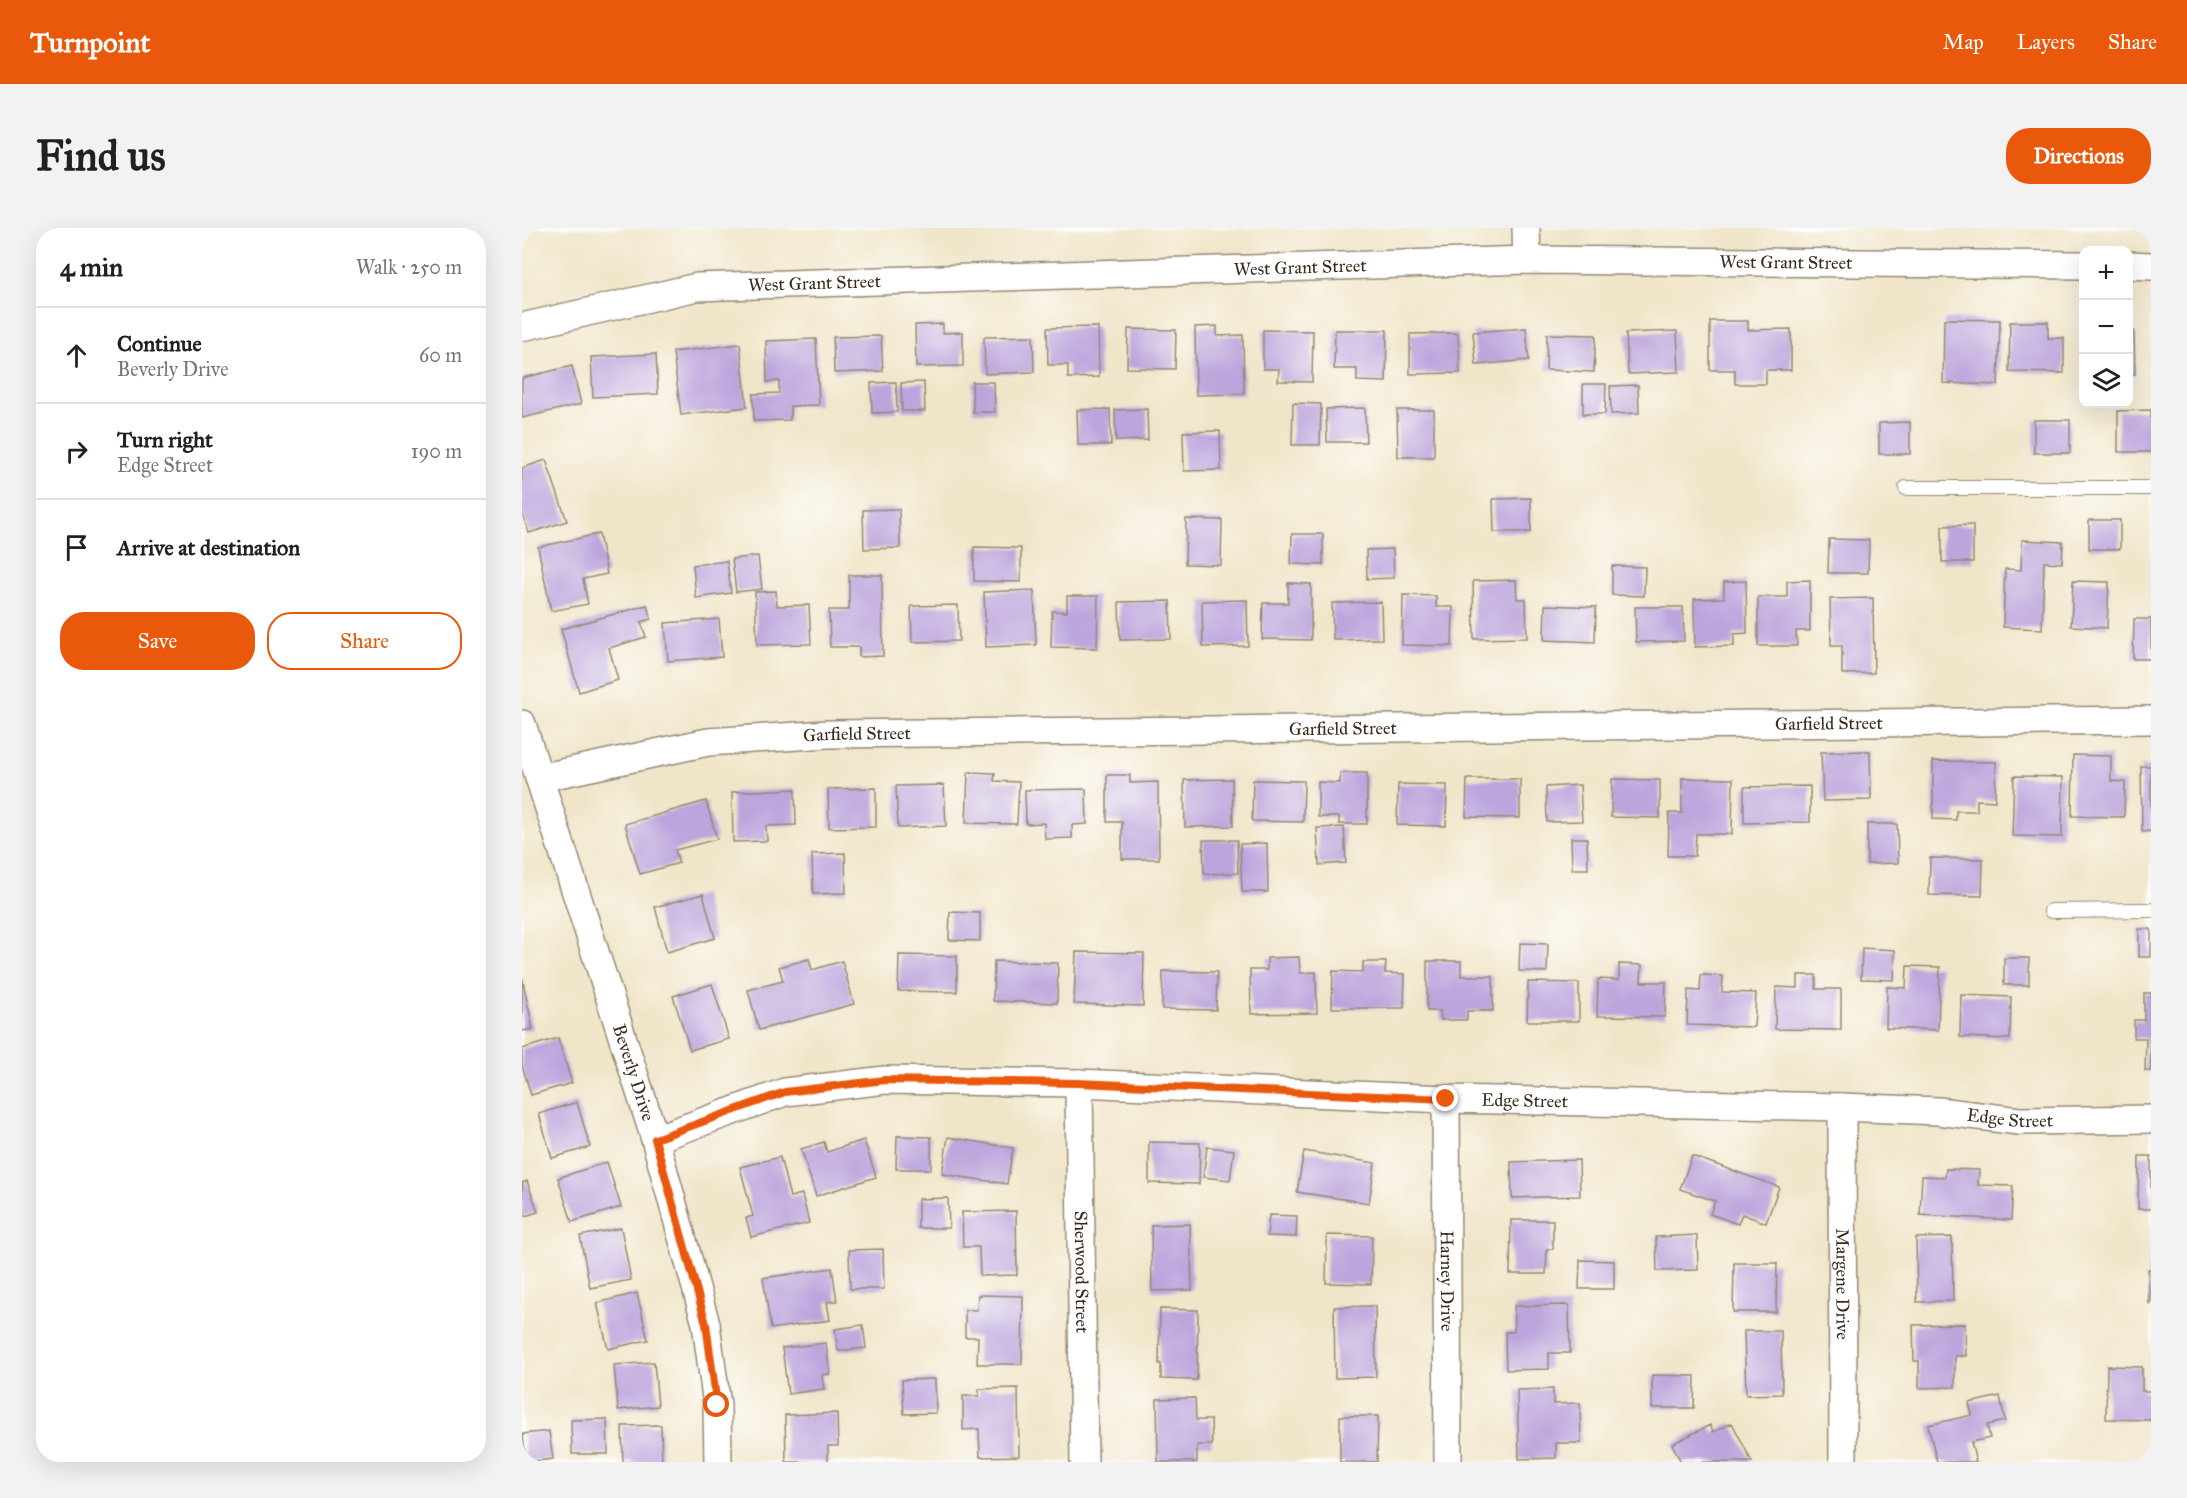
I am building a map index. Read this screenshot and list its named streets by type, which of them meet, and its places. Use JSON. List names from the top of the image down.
{
  "streets": {
    "street": [
      "West Grant Street",
      "Garfield Street",
      "Beverly Drive",
      "Edge Street",
      "Sherwood Street",
      "Harney Drive",
      "Margene Drive"
    ]
  },
  "crossings": [
    ["Garfield Street", "Beverly Drive"],
    ["Beverly Drive", "Edge Street"],
    ["Edge Street", "Sherwood Street"],
    ["Edge Street", "Harney Drive"],
    ["Edge Street", "Margene Drive"]
  ],
  "page": {
    "header": "Turnpoint",
    "nav": ["Map", "Layers", "Share"],
    "buttons": [
      "Directions",
      ["Save", "Share"]
    ],
    "title": "Find us",
    "heading": ["4 min", "Walk · 250 m"],
    "map_buttons": ["+", "−"],
    "list": [
      ["Continue", "Beverly Drive", "60 m"],
      ["Turn right", "Edge Street", "190 m"],
      "Arrive at destination"
    ]
  }
}
